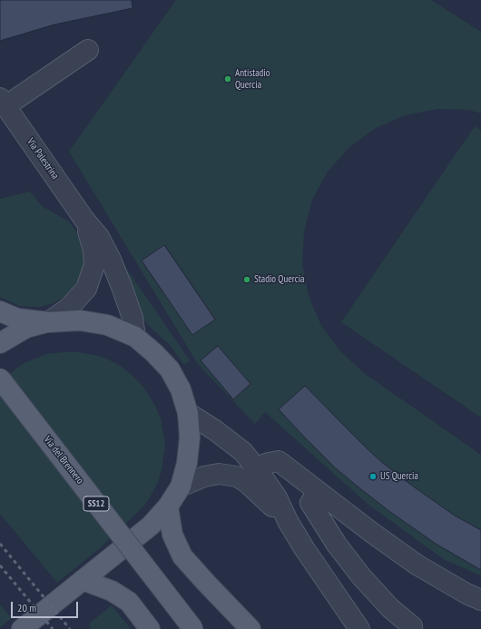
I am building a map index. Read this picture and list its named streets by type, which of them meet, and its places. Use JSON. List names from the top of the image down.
{
  "streets": {
    "main road": ["Via del Brennero", "SS12"],
    "street": ["Via Palestrina"]
  },
  "places": ["Antistadio Quercia", "Stadio Quercia", "US Quercia"],
  "scale_bar": "20 m"
}
